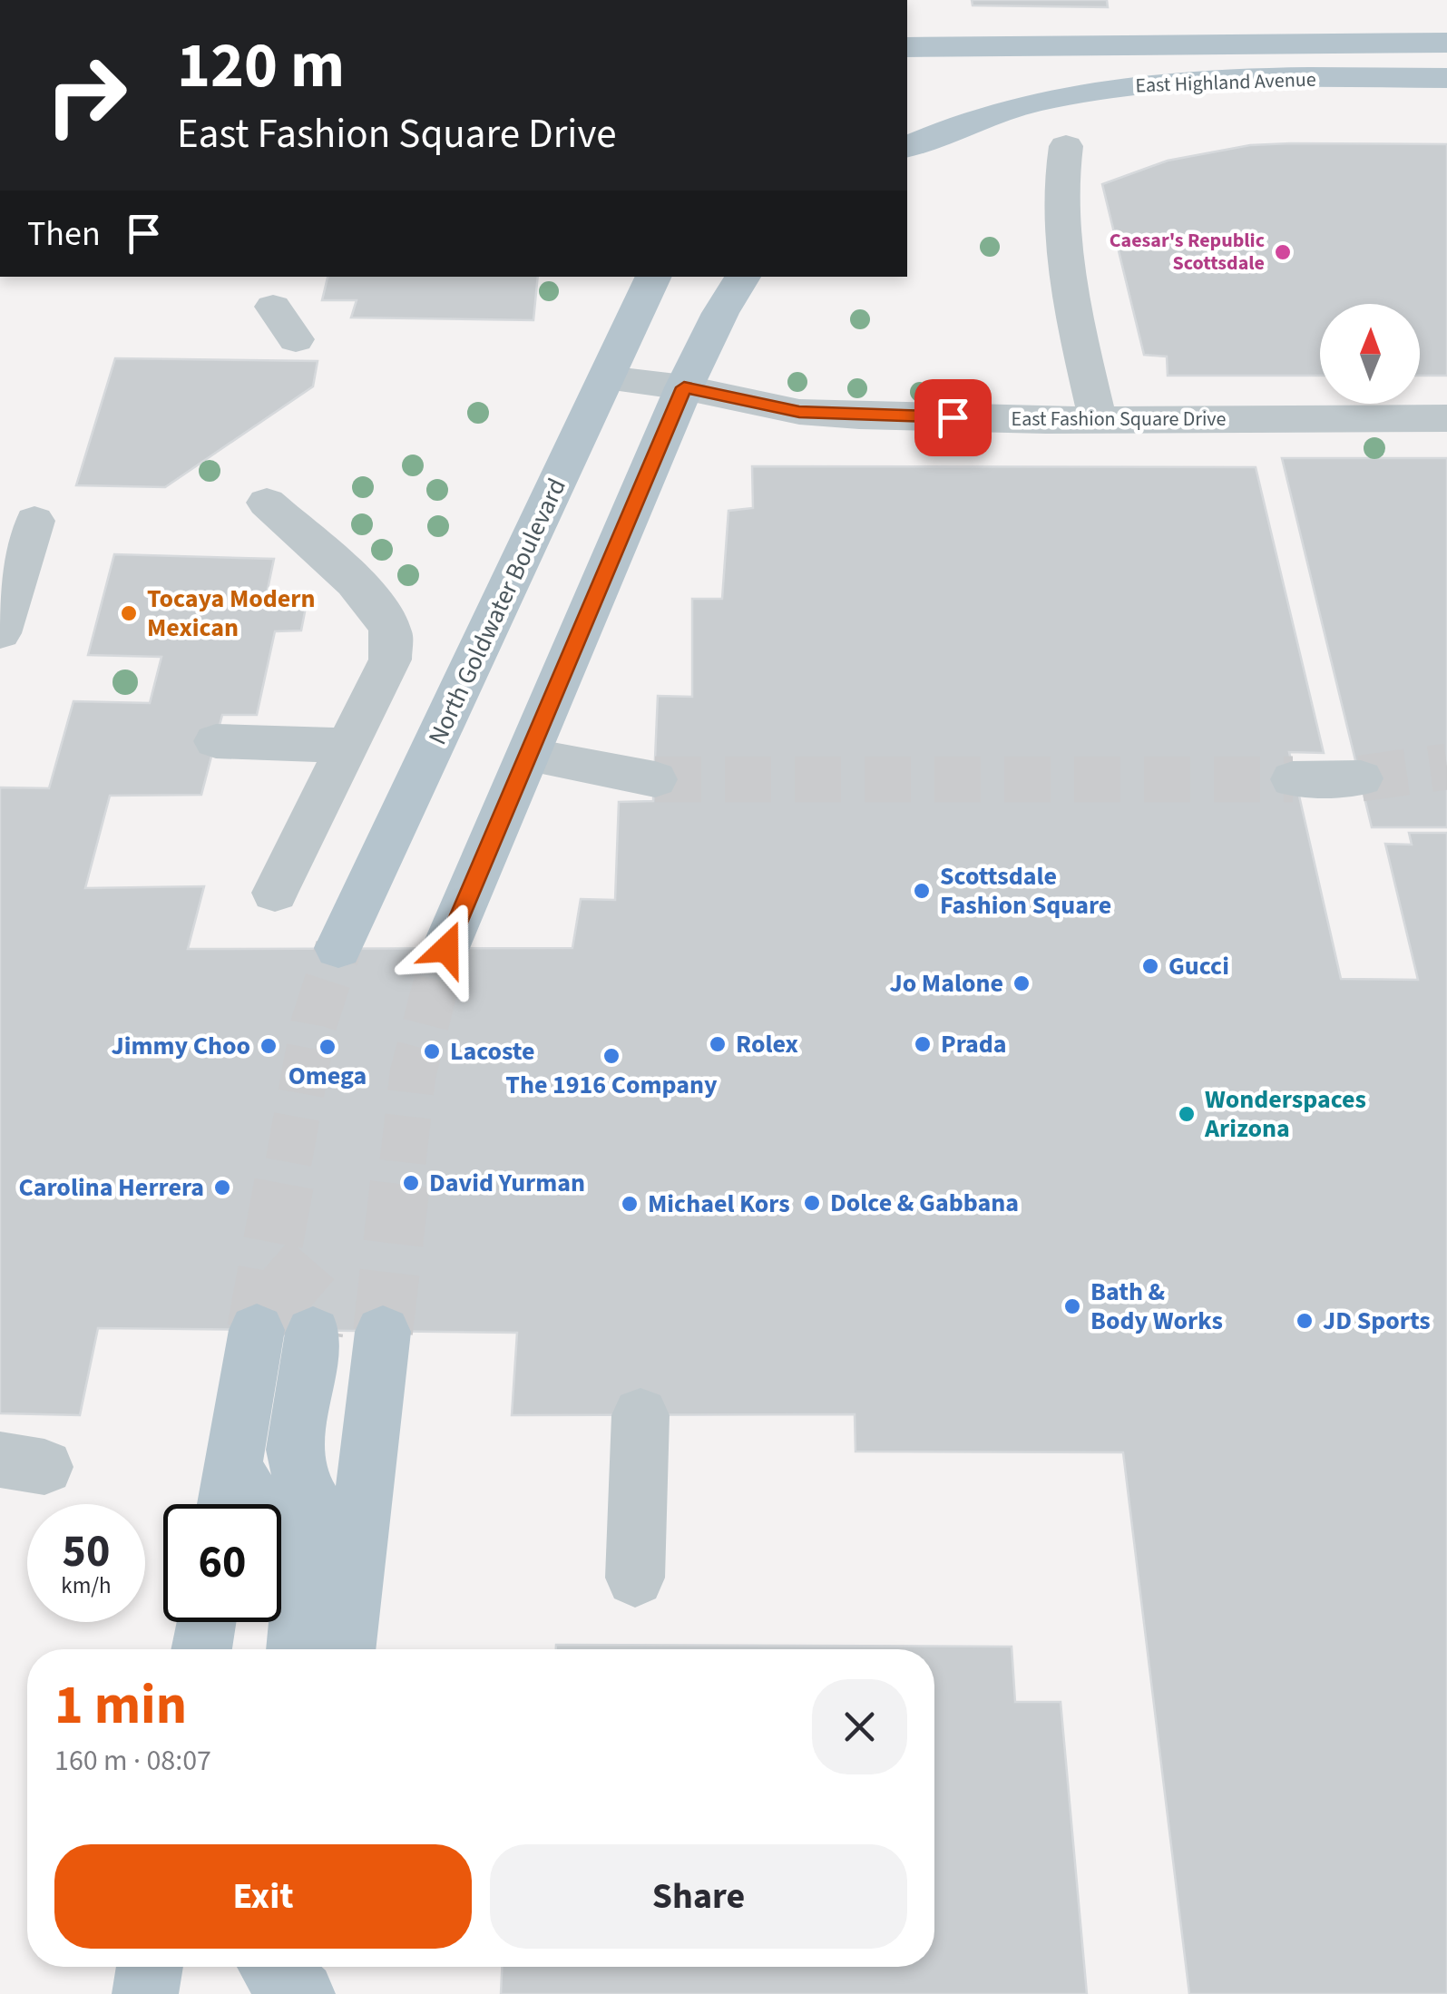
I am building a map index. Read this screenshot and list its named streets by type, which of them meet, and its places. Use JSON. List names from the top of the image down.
{
  "streets": {
    "main road": ["East Highland Avenue", "North Goldwater Boulevard"],
    "lane": ["East Fashion Square Drive"]
  },
  "crossings": [
    ["East Fashion Square Drive", "North Goldwater Boulevard"]
  ],
  "places": [
    "Caesar's Republic Scottsdale",
    "Tocaya Modern Mexican",
    "Scottsdale Fashion Square",
    "Gucci",
    "Jo Malone",
    "Rolex",
    "Prada",
    "Jimmy Choo",
    "Omega",
    "Lacoste",
    "The 1916 Company",
    "Wonderspaces Arizona",
    "David Yurman",
    "Carolina Herrera",
    "Dolce & Gabbana",
    "Michael Kors",
    "Bath & Body Works",
    "JD Sports"
  ],
  "north": "top",
  "page": {
    "turn": ["120 m", "East Fashion Square Drive"],
    "then": "Then",
    "speed": "50 km/h",
    "limit": "60",
    "heading": ["1 min", "160 m · 08:07"],
    "buttons": ["Exit", "Share"]
  }
}
